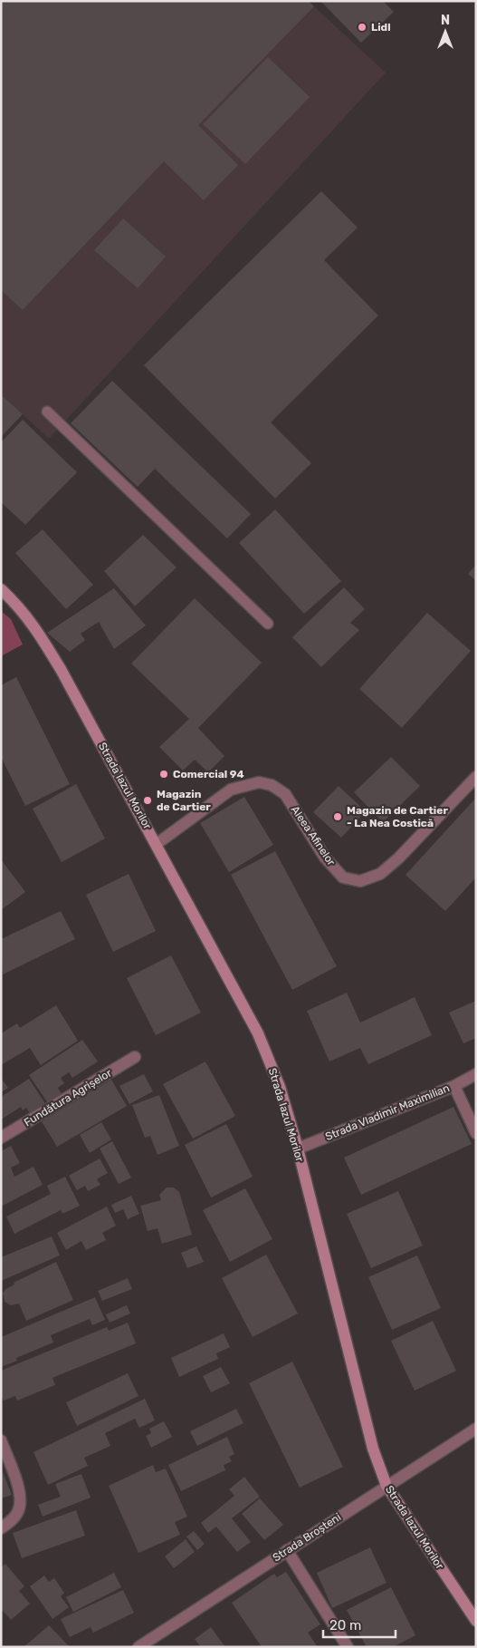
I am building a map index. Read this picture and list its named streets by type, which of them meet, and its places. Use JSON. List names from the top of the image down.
{
  "streets": {
    "street": [
      "Strada Iazul Morilor",
      "Aleea Afinelor",
      "Fundătura Agrișelor",
      "Strada Vladimir Maximilian",
      "Strada Broșteni"
    ]
  },
  "crossings": [
    ["Strada Iazul Morilor", "Aleea Afinelor"],
    ["Strada Iazul Morilor", "Strada Vladimir Maximilian"],
    ["Strada Iazul Morilor", "Strada Broșteni"]
  ],
  "places": [
    "Lidl",
    "Comercial 94",
    "Magazin de Cartier",
    "Magazin de Cartier - La Nea Costică"
  ],
  "scale_bar": "20 m",
  "north": "top"
}
